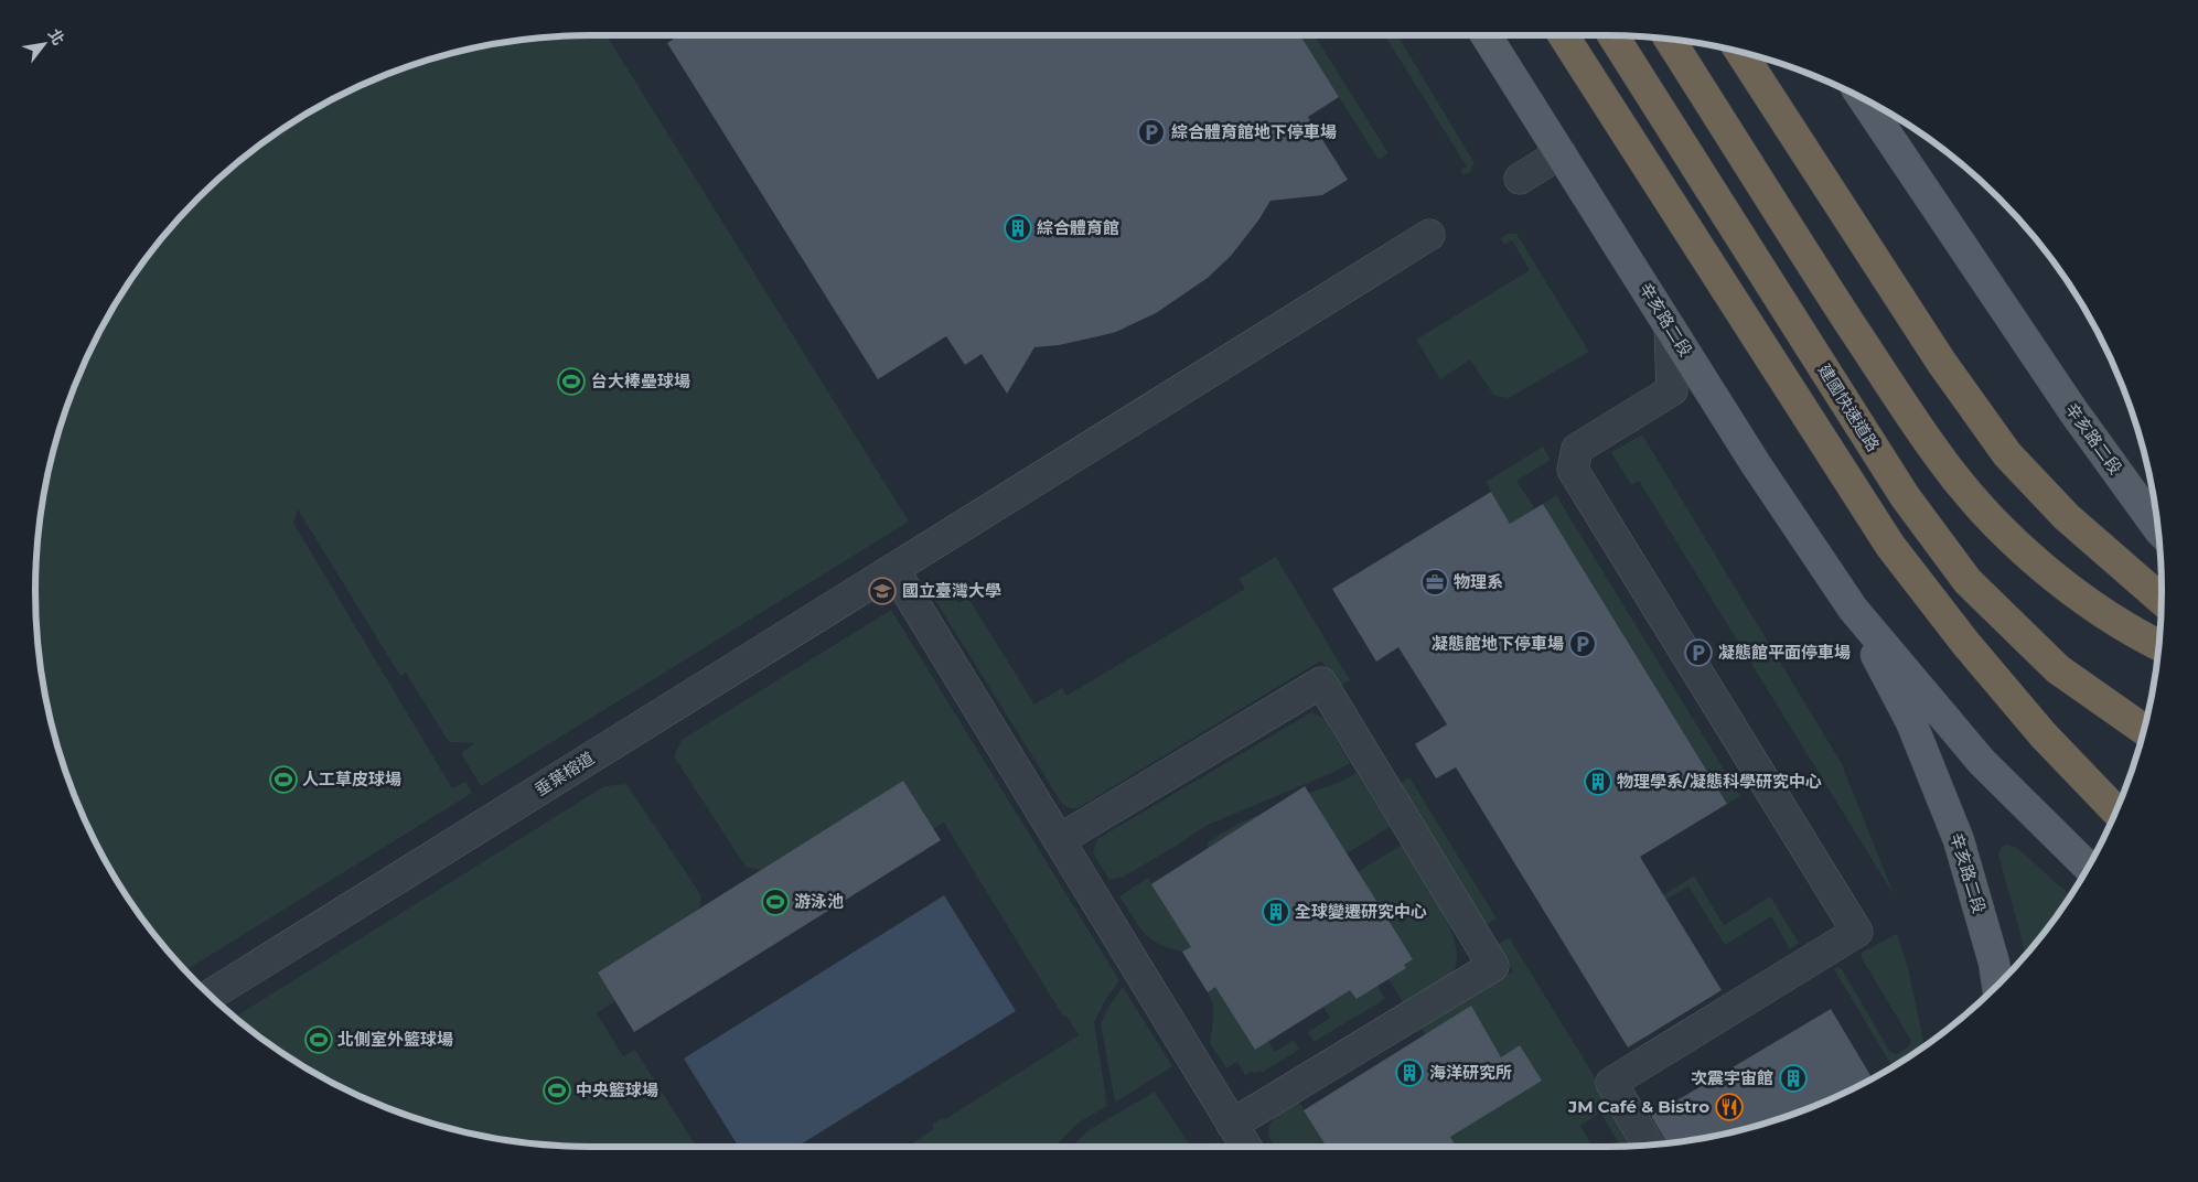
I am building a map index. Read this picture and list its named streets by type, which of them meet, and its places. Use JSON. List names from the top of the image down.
{
  "streets": {
    "highway": ["建國快速道路"],
    "main road": ["辛亥路二段"],
    "street": ["垂葉榕道"]
  },
  "places": {
    "parking": ["綜合體育館地下停車場", "凝態館地下停車場", "凝態館平面停車場"],
    "building": [
      "綜合體育館",
      "物理學系/凝態科學研究中心",
      "全球變遷研究中心",
      "海洋研究所",
      "次震宇宙館"
    ],
    "sports": [
      "台大棒壘球場",
      "人工草皮球場",
      "游泳池",
      "北側室外籃球場",
      "中央籃球場"
    ],
    "office": ["物理系"],
    "school or university": ["國立臺灣大學"],
    "restaurant": ["JM Café & Bistro"]
  },
  "north": "top right"
}
